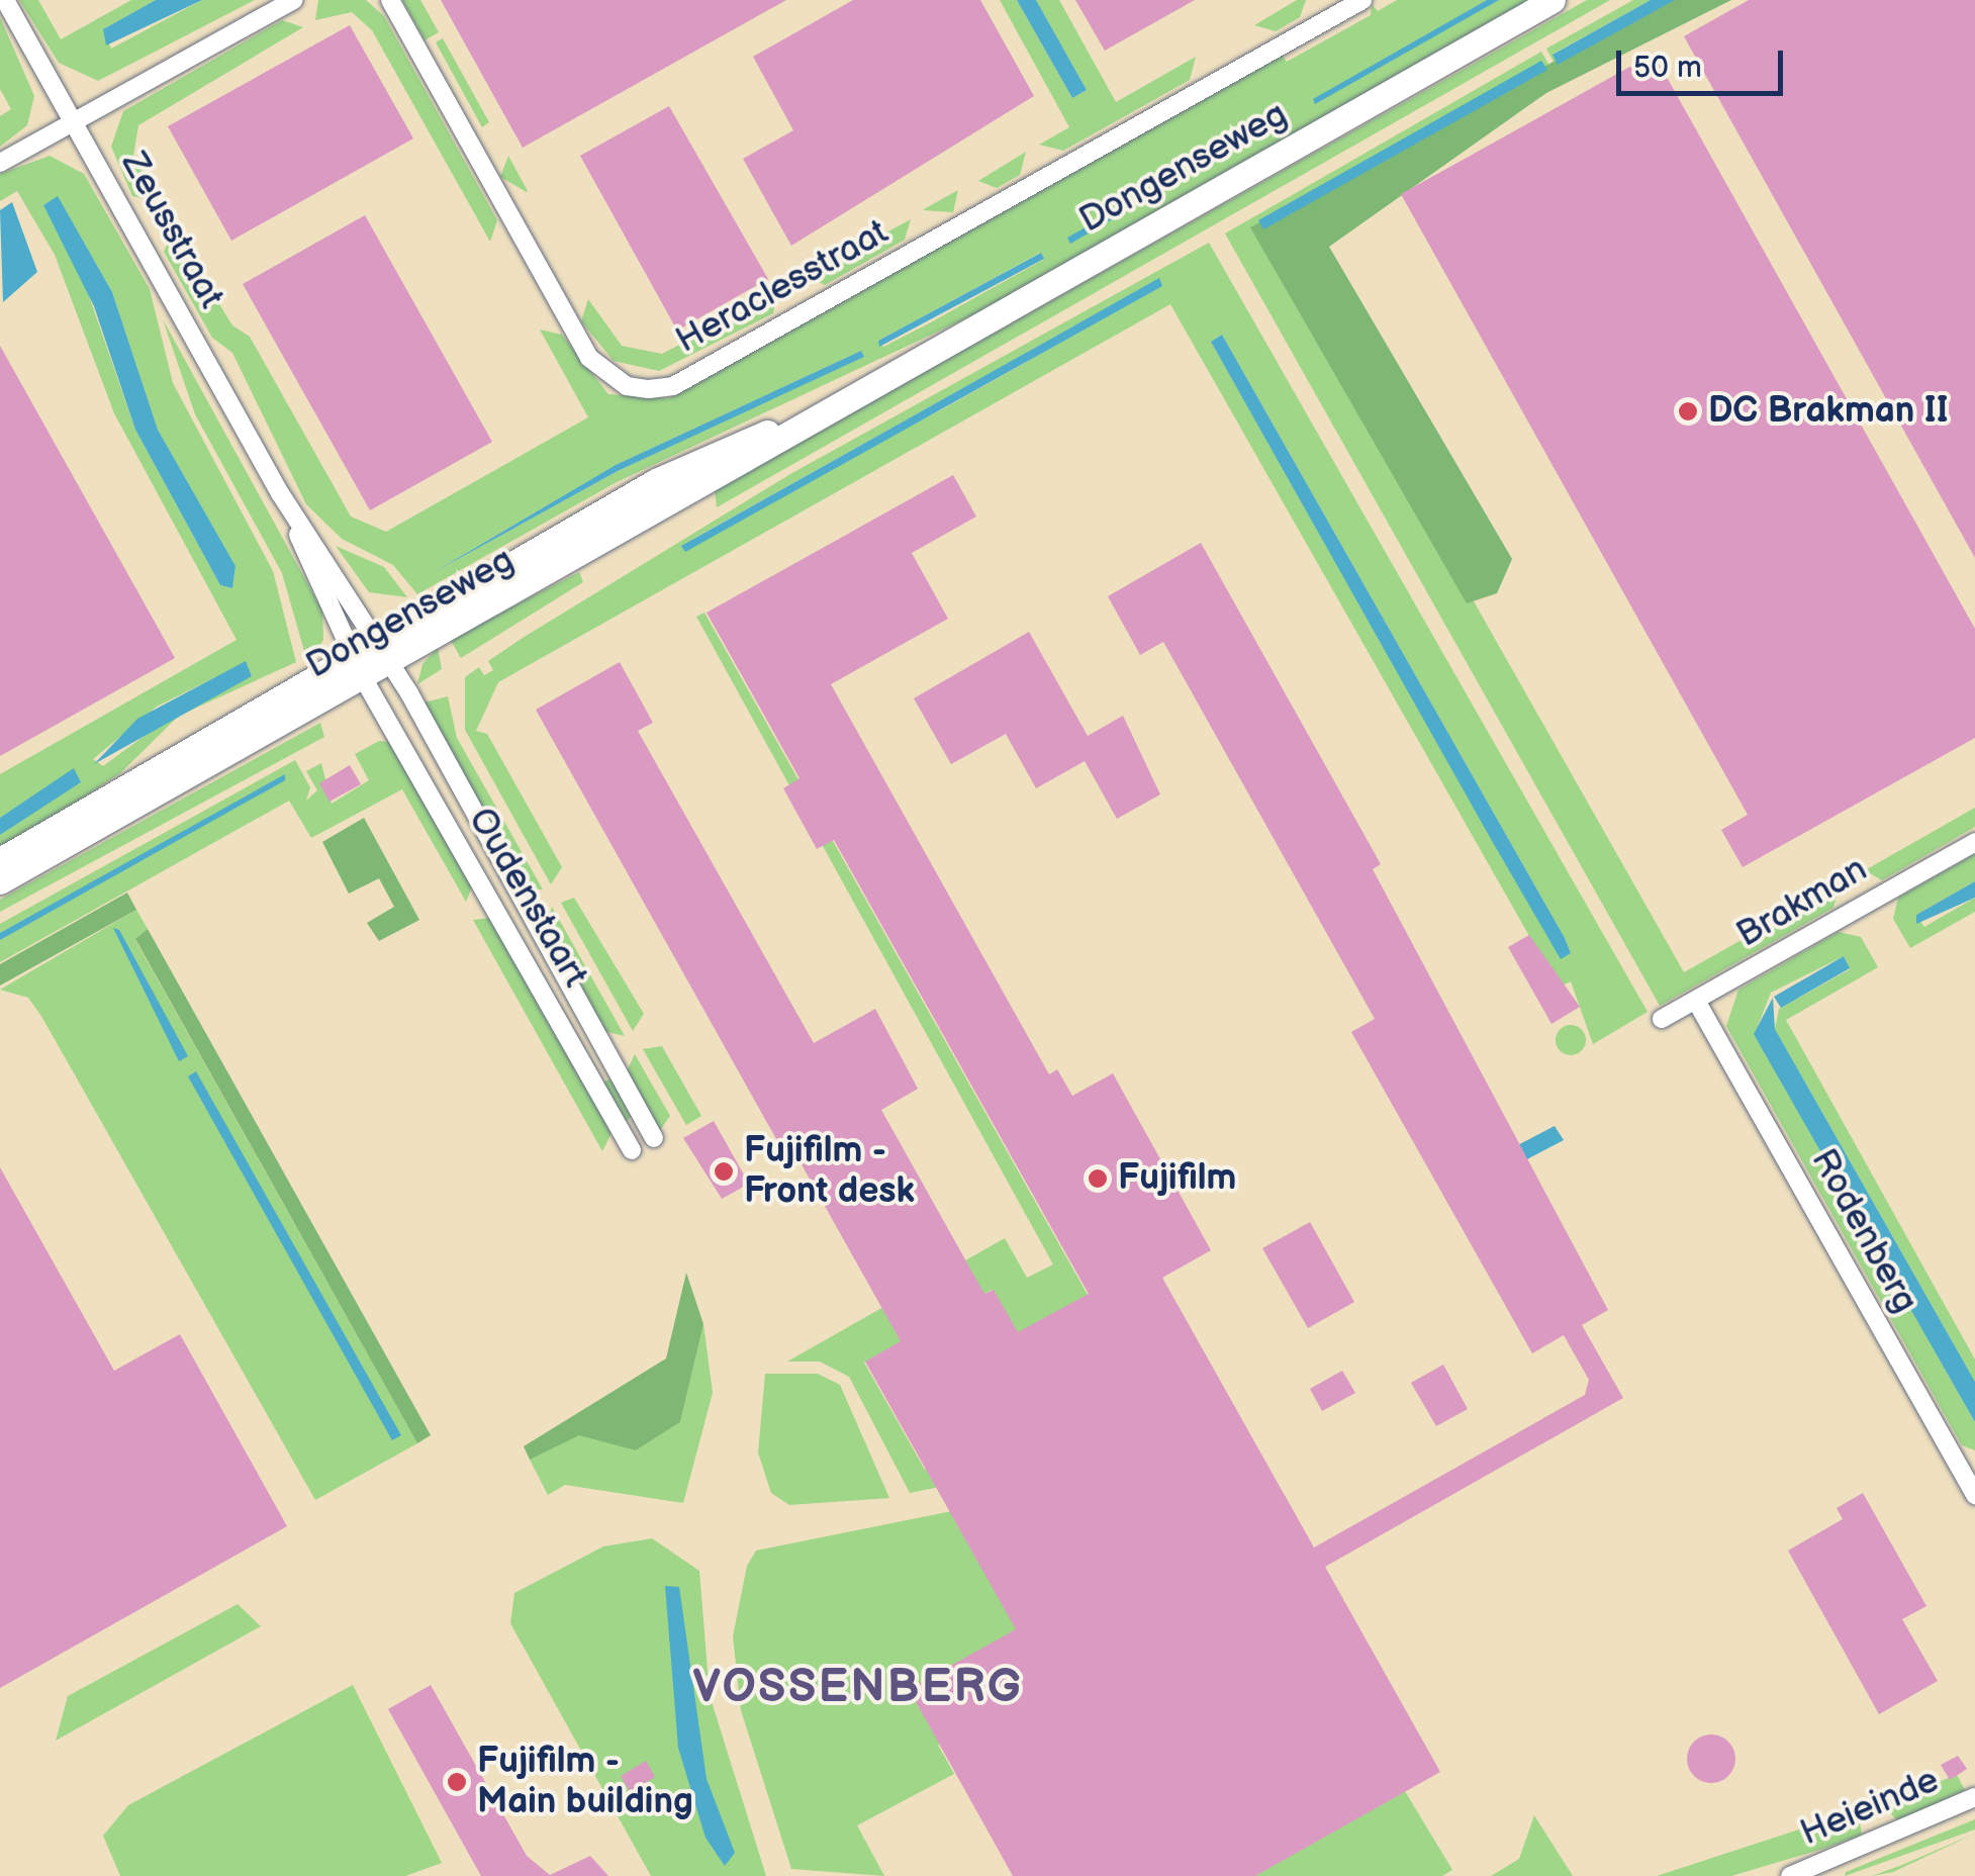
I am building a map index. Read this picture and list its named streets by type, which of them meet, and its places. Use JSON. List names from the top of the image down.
{
  "streets": {
    "street": [
      "Dongenseweg",
      "Zeusstraat",
      "Heraclesstraat",
      "Oudenstaart",
      "Brakman",
      "Rodenberg",
      "Heieinde"
    ]
  },
  "crossings": [
    ["Dongenseweg", "Zeusstraat"],
    ["Dongenseweg", "Oudenstaart"],
    ["Zeusstraat", "Oudenstaart"],
    ["Brakman", "Rodenberg"]
  ],
  "districts": ["VOSSENBERG"],
  "places": [
    "DC Brakman II",
    "Fujifilm - Front desk",
    "Fujifilm",
    "Fujifilm - Main building"
  ],
  "scale_bar": "50 m"
}
